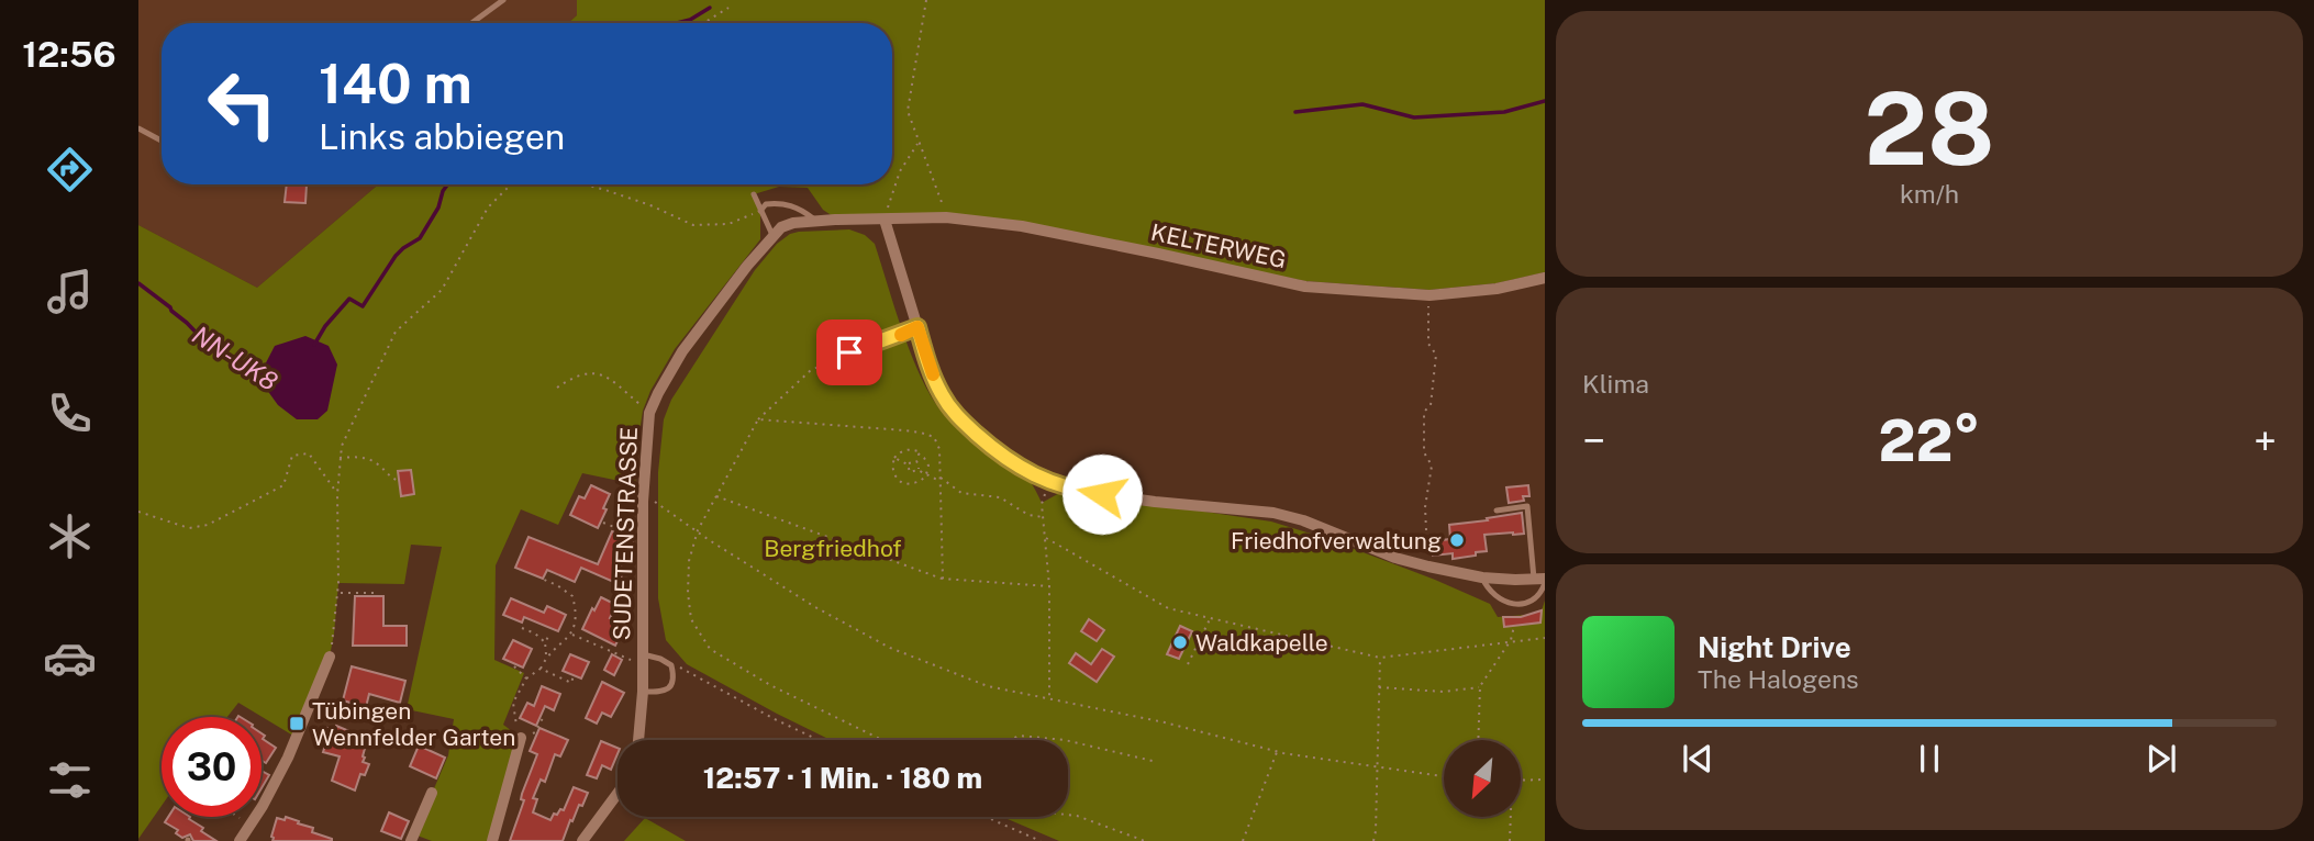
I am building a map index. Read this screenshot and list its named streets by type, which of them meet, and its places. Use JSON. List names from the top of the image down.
{
  "streets": {
    "street": ["KELTERWEG", "SUDETENSTRASSE"]
  },
  "water": ["NN-UK8"],
  "parks": ["Bergfriedhof"],
  "places": {
    "other": ["Friedhofverwaltung", "Waldkapelle"],
    "transit": ["Tübingen Wennfelder Garten"]
  },
  "north": "bottom left",
  "page": {
    "tabs": "12:56",
    "tile": [
      ["28", "km/h"],
      "Klima"
    ],
    "turn": ["140 m", "Links abbiegen"],
    "heat": ["−", "22°", "+"],
    "song": ["Night Drive", "The Halogens"],
    "limit": "30",
    "trip": "12:57 · 1 Min. · 180 m"
  }
}
